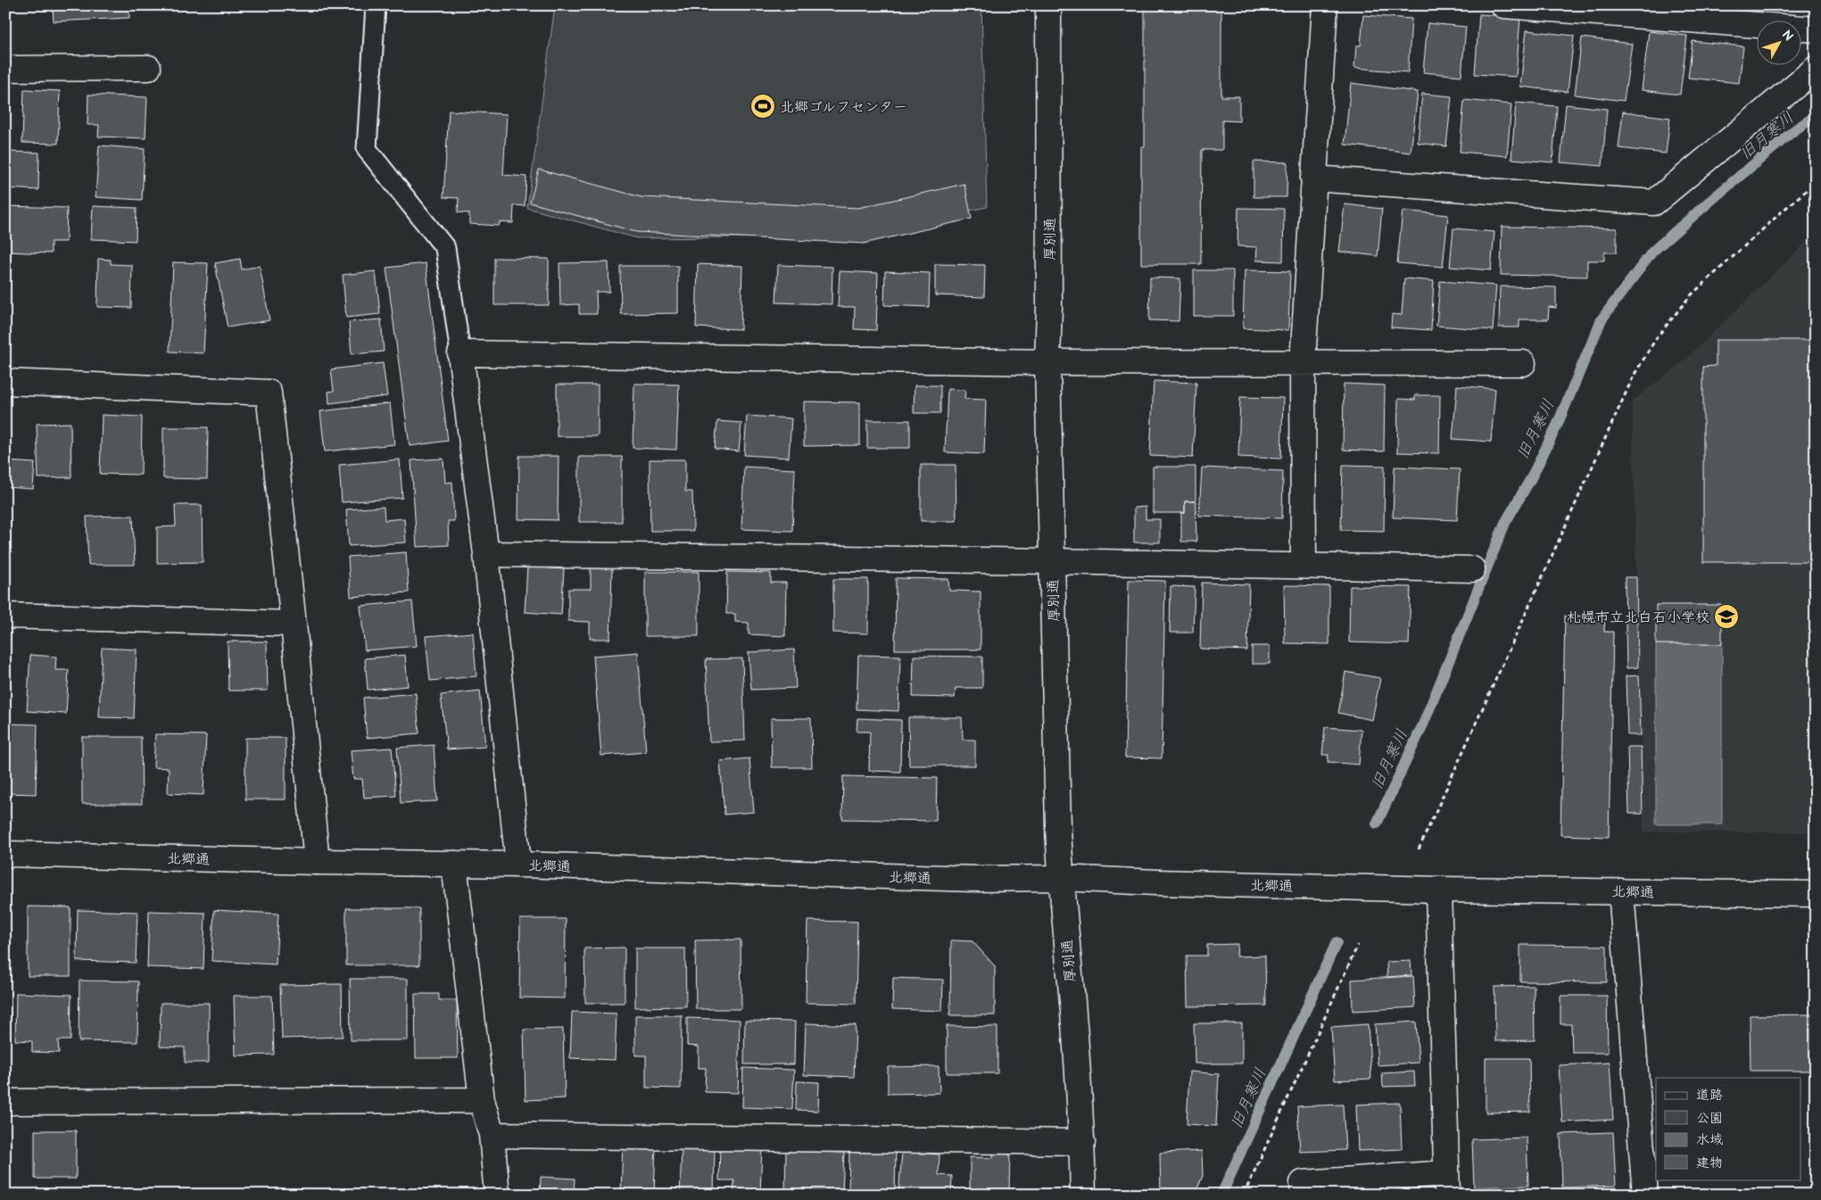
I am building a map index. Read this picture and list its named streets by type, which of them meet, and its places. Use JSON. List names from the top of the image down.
{
  "streets": {
    "street": ["厚別通", "北郷通"]
  },
  "crossings": [
    ["厚別通", "北郷通"]
  ],
  "water": ["旧月寒川"],
  "places": {
    "sports": ["北郷ゴルフセンター"],
    "school or university": ["札幌市立北白石小学校"]
  },
  "legend": [
    "道路",
    "公園",
    "水域",
    "建物"
  ],
  "north": "top right"
}
